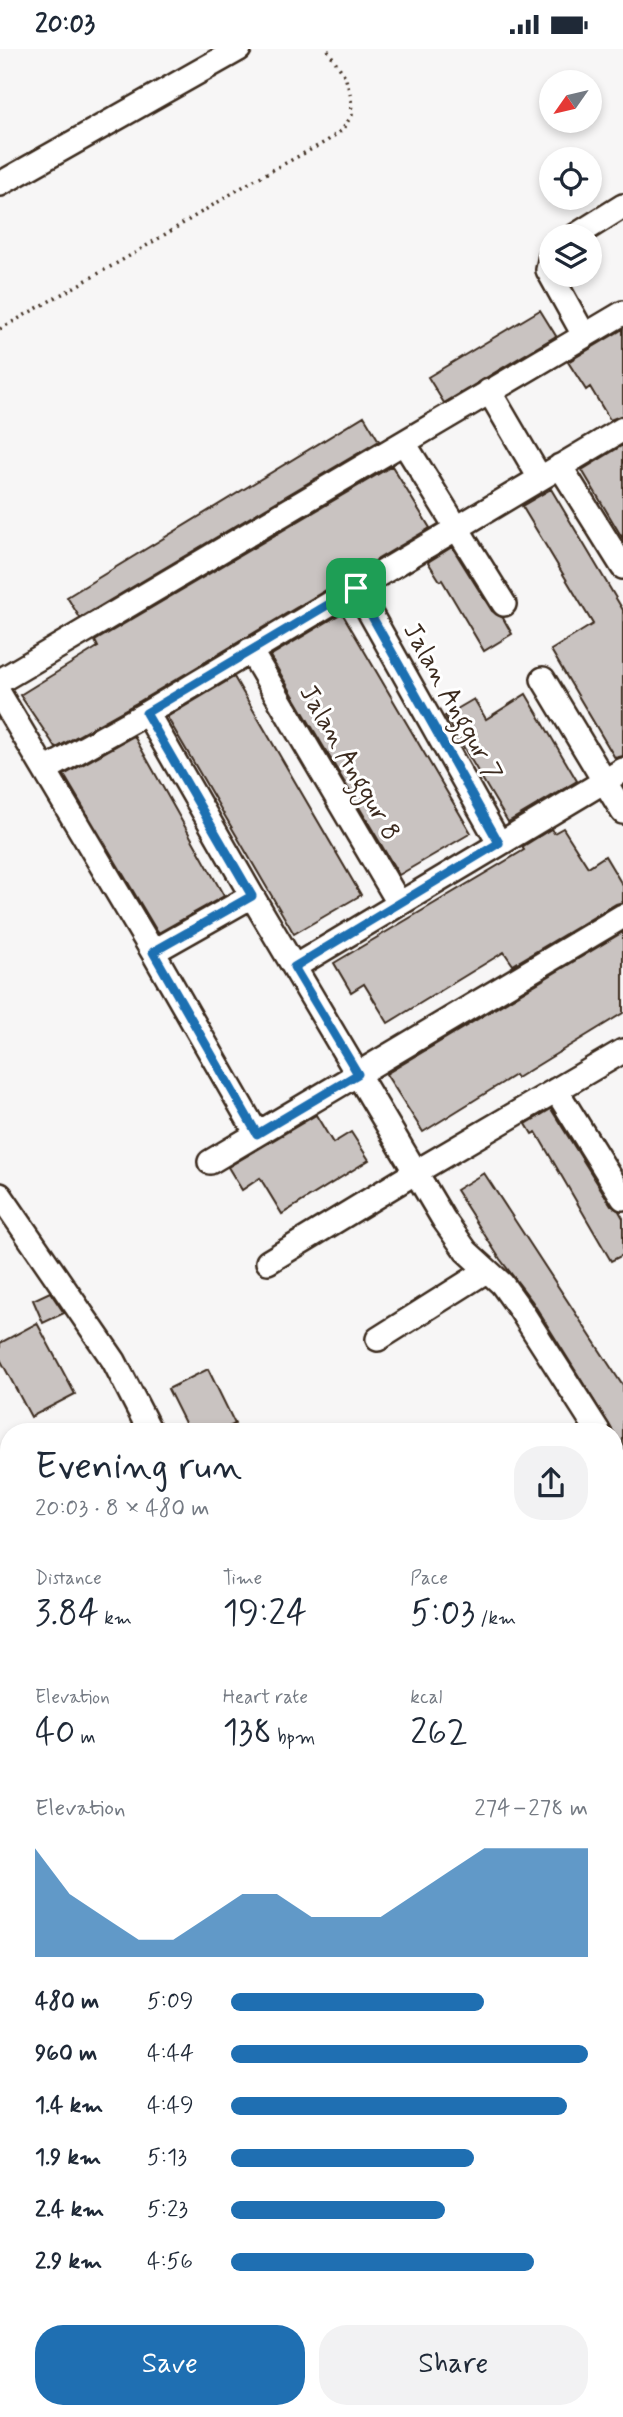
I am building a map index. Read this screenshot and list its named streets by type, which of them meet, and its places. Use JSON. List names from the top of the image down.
{
  "streets": {
    "street": ["Jalan Anggur 7", "Jalan Anggur 8"]
  },
  "north": "bottom left",
  "page": {
    "status": "20:03",
    "heading": ["Evening run", "20:03 · 8 × 480 m"],
    "stats": [
      ["Distance", "3.84 km"],
      ["Time", "19:24"],
      ["Pace", "5:03 /km"],
      ["Elevation", "40 m"],
      ["Heart rate", "138 bpm"],
      ["kcal", "262"]
    ],
    "chart": ["Elevation", "274–278 m"],
    "list": [
      {
        "name": "480 m",
        "note": "5:09"
      },
      {
        "name": "960 m",
        "note": "4:44"
      },
      {
        "name": "1.4 km",
        "note": "4:49"
      },
      {
        "name": "1.9 km",
        "note": "5:13"
      },
      {
        "name": "2.4 km",
        "note": "5:23"
      },
      {
        "name": "2.9 km",
        "note": "4:56"
      }
    ],
    "buttons": ["Save", "Share"]
  }
}
